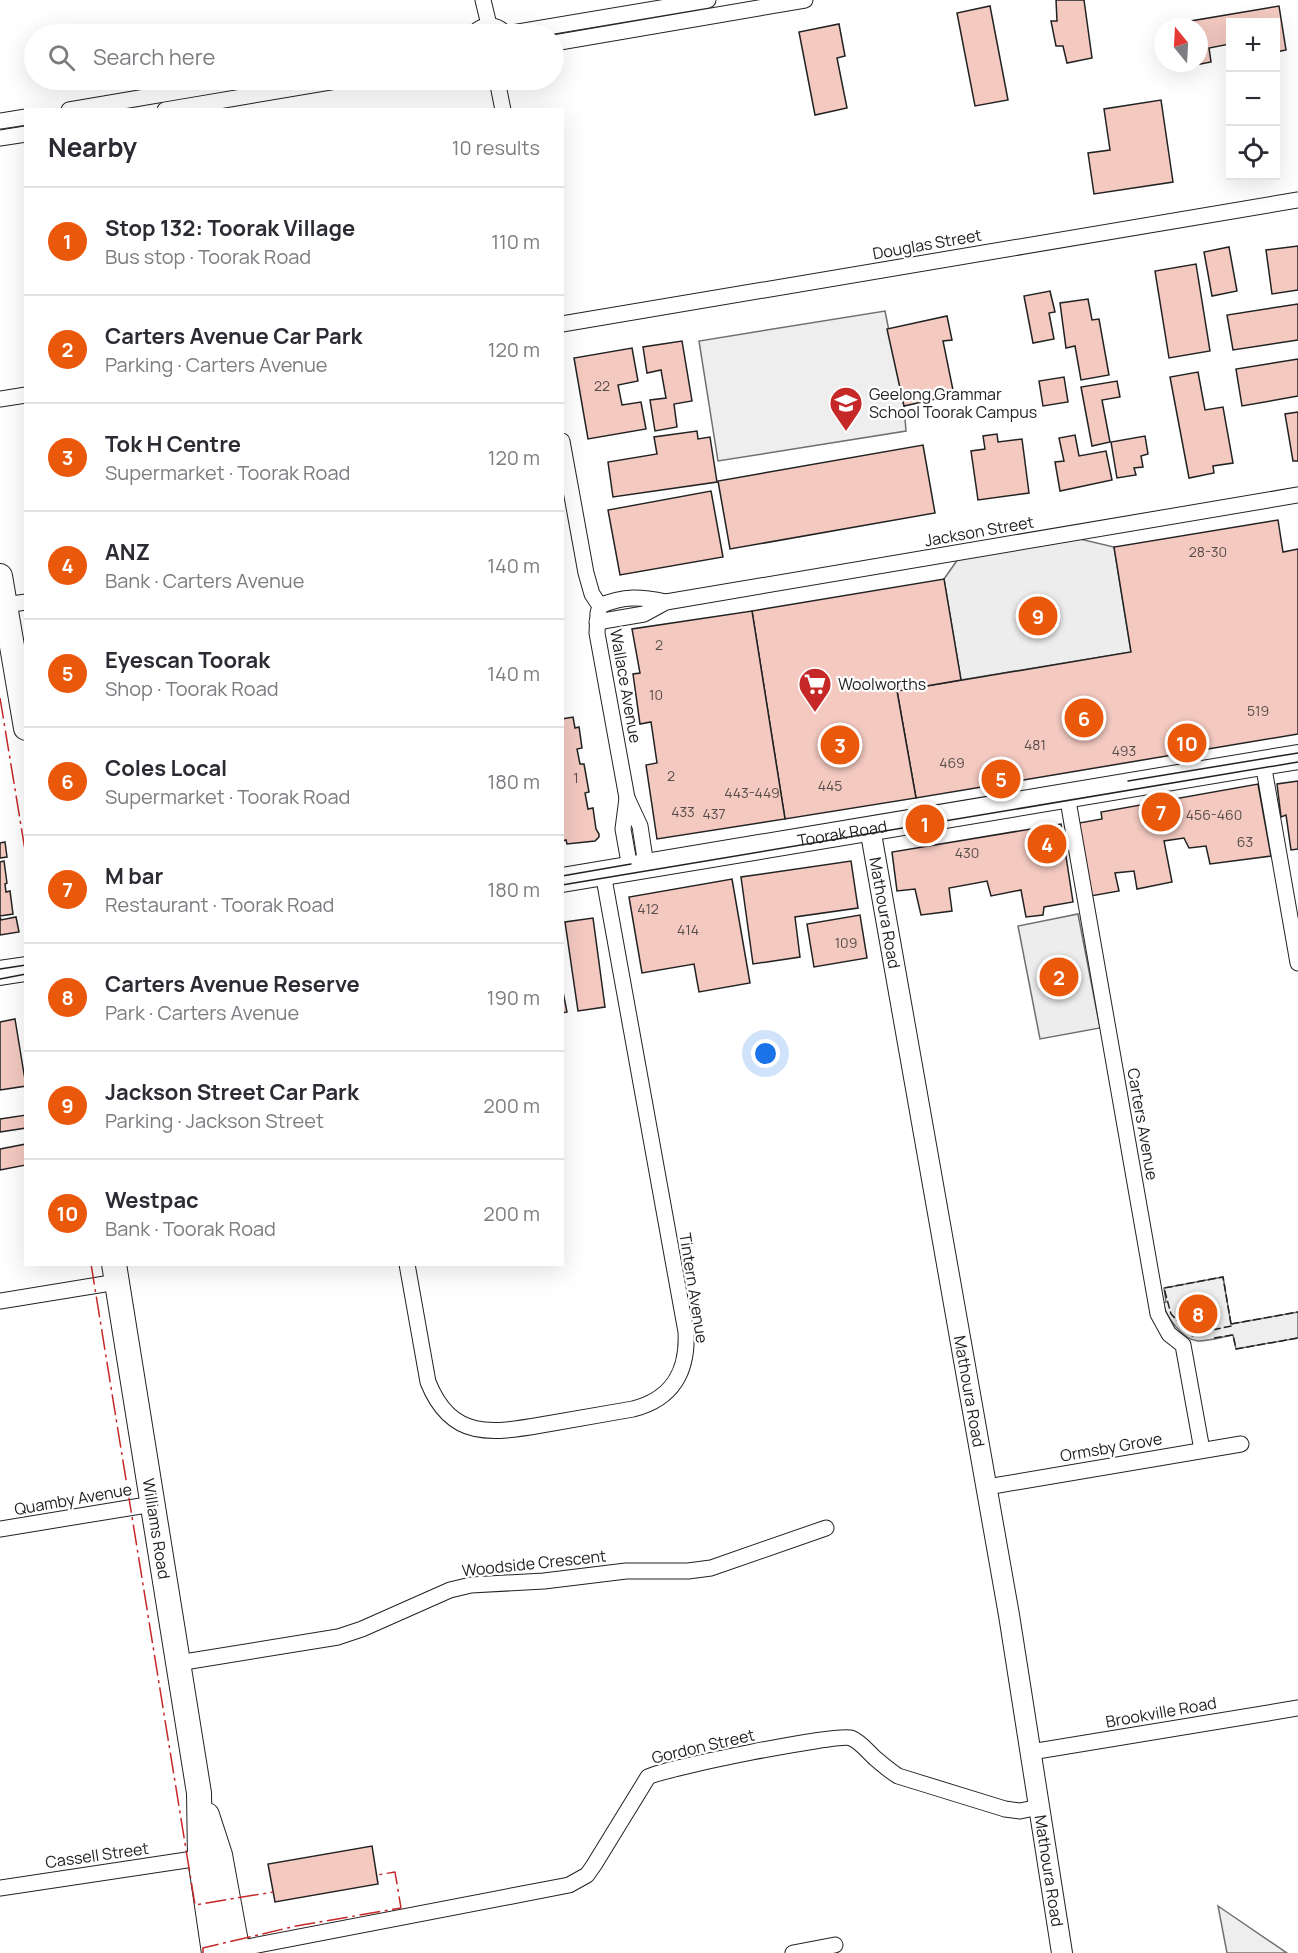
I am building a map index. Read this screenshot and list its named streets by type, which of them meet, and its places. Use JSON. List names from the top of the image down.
{
  "streets": {
    "main road": ["Toorak Road", "Williams Road"],
    "street": [
      "Douglas Street",
      "Jackson Street",
      "Wallace Avenue",
      "Mathoura Road",
      "Carters Avenue",
      "Tintern Avenue",
      "Ormsby Grove",
      "Quamby Avenue",
      "Woodside Crescent",
      "Brookville Road",
      "Gordon Street",
      "Cassell Street"
    ]
  },
  "crossings": [
    ["Jackson Street", "Wallace Avenue"],
    ["Wallace Avenue", "Toorak Road"],
    ["Toorak Road", "Mathoura Road"],
    ["Toorak Road", "Carters Avenue"],
    ["Toorak Road", "Tintern Avenue"],
    ["Mathoura Road", "Ormsby Grove"],
    ["Mathoura Road", "Brookville Road"],
    ["Mathoura Road", "Gordon Street"],
    ["Carters Avenue", "Ormsby Grove"],
    ["Quamby Avenue", "Williams Road"],
    ["Williams Road", "Woodside Crescent"],
    ["Williams Road", "Gordon Street"],
    ["Williams Road", "Cassell Street"]
  ],
  "places": {
    "school or university": ["Geelong Grammar School Toorak Campus"],
    "supermarket": ["Woolworths"]
  },
  "house_numbers": [
    "22",
    "28-30",
    "2",
    "10",
    "519",
    "481",
    "493",
    "469",
    "2",
    "1",
    "445",
    "443-449",
    "433",
    "437",
    "456-460",
    "63",
    "430",
    "412",
    "414",
    "109"
  ],
  "north": "top",
  "page": {
    "map_buttons": ["+", "−"],
    "search": "Search here",
    "heading": ["Nearby", "10 results"],
    "list": [
      {
        "mark": "1",
        "name": "Stop 132: Toorak Village",
        "note": "Bus stop · Toorak Road",
        "value": "110 m"
      },
      {
        "mark": "2",
        "name": "Carters Avenue Car Park",
        "note": "Parking · Carters Avenue",
        "value": "120 m"
      },
      {
        "mark": "3",
        "name": "Tok H Centre",
        "note": "Supermarket · Toorak Road",
        "value": "120 m"
      },
      {
        "mark": "4",
        "name": "ANZ",
        "note": "Bank · Carters Avenue",
        "value": "140 m"
      },
      {
        "mark": "5",
        "name": "Eyescan Toorak",
        "note": "Shop · Toorak Road",
        "value": "140 m"
      },
      {
        "mark": "6",
        "name": "Coles Local",
        "note": "Supermarket · Toorak Road",
        "value": "180 m"
      },
      {
        "mark": "7",
        "name": "M bar",
        "note": "Restaurant · Toorak Road",
        "value": "180 m"
      },
      {
        "mark": "8",
        "name": "Carters Avenue Reserve",
        "note": "Park · Carters Avenue",
        "value": "190 m"
      },
      {
        "mark": "9",
        "name": "Jackson Street Car Park",
        "note": "Parking · Jackson Street",
        "value": "200 m"
      },
      {
        "mark": "10",
        "name": "Westpac",
        "note": "Bank · Toorak Road",
        "value": "200 m"
      }
    ],
    "pins": [
      "9",
      "6",
      "10",
      "3",
      "5",
      "7",
      "1",
      "4",
      "2",
      "8"
    ]
  }
}
